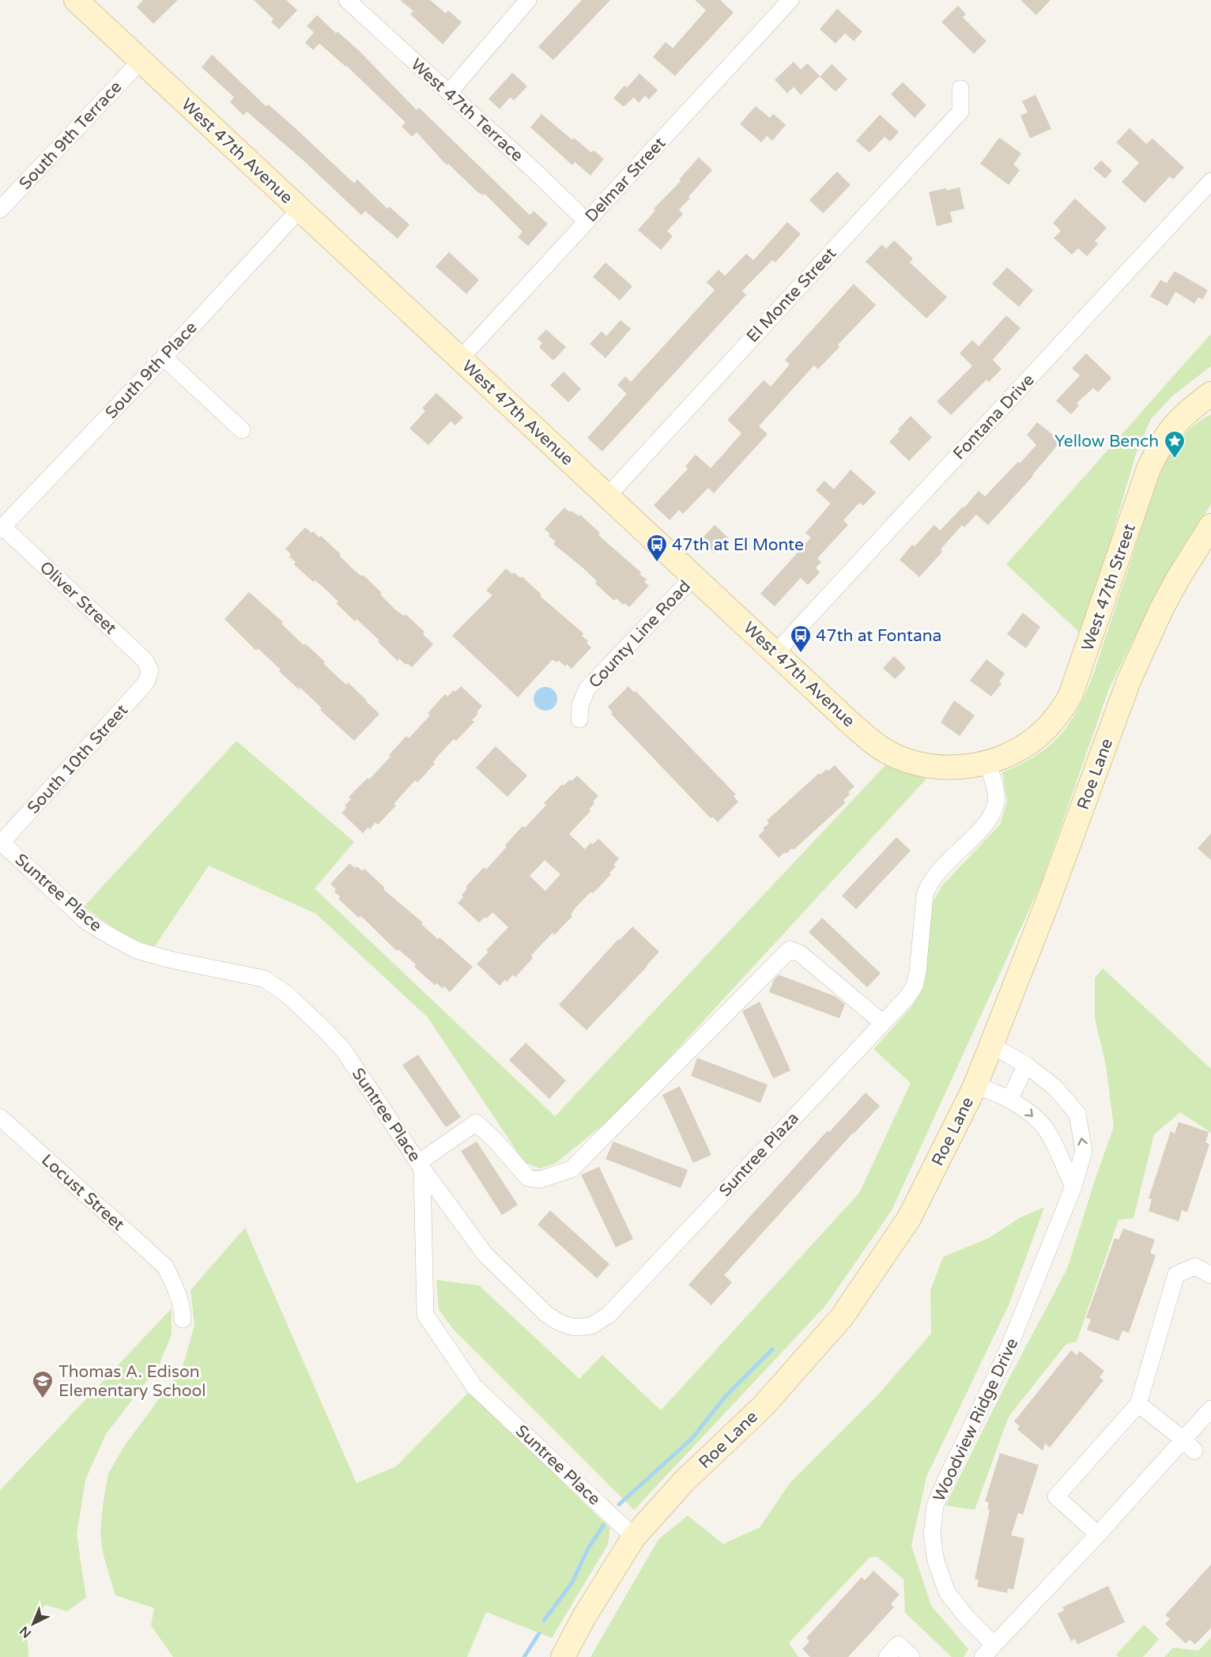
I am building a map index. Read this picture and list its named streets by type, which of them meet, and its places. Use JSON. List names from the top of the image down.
{
  "streets": {
    "street": [
      "West 47th Terrace",
      "South 9th Terrace",
      "West 47th Avenue",
      "Delmar Street",
      "El Monte Street",
      "South 9th Place",
      "Fontana Drive",
      "West 47th Street",
      "Oliver Street",
      "County Line Road",
      "South 10th Street",
      "Roe Lane",
      "Suntree Place",
      "Suntree Plaza",
      "Locust Street",
      "Woodview Ridge Drive"
    ]
  },
  "crossings": [
    ["West 47th Terrace", "Delmar Street"],
    ["South 9th Terrace", "West 47th Avenue"],
    ["West 47th Avenue", "Delmar Street"],
    ["West 47th Avenue", "El Monte Street"],
    ["West 47th Avenue", "South 9th Place"],
    ["West 47th Avenue", "Fontana Drive"],
    ["West 47th Avenue", "West 47th Street"],
    ["West 47th Avenue", "County Line Road"],
    ["West 47th Avenue", "Suntree Plaza"],
    ["South 9th Place", "Oliver Street"],
    ["West 47th Street", "Suntree Plaza"],
    ["Oliver Street", "South 10th Street"],
    ["South 10th Street", "Suntree Place"],
    ["Roe Lane", "Suntree Place"],
    ["Roe Lane", "Woodview Ridge Drive"],
    ["Suntree Place", "Suntree Plaza"]
  ],
  "places": {
    "place": ["Yellow Bench"],
    "bus stop": ["47th at El Monte", "47th at Fontana"],
    "school or university": ["Thomas A. Edison Elementary School"]
  },
  "north": "bottom left"
}
